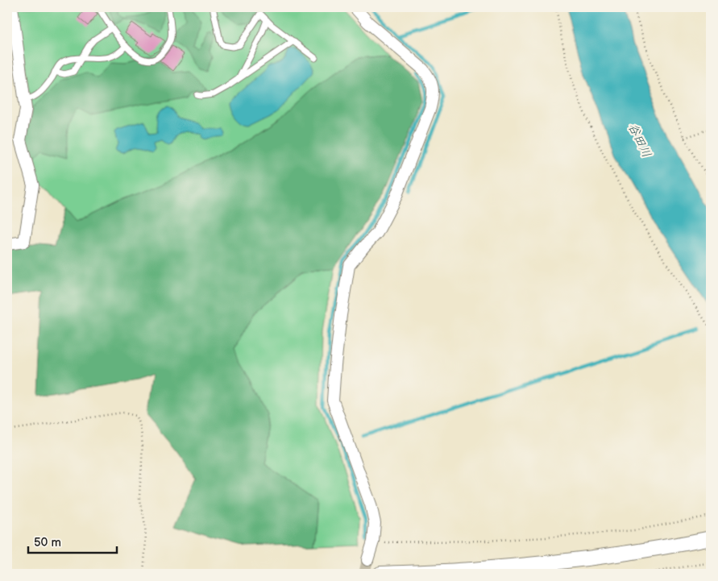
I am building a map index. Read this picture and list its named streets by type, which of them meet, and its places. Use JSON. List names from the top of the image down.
{
  "water": ["谷田川"],
  "scale_bar": "50 m"
}
